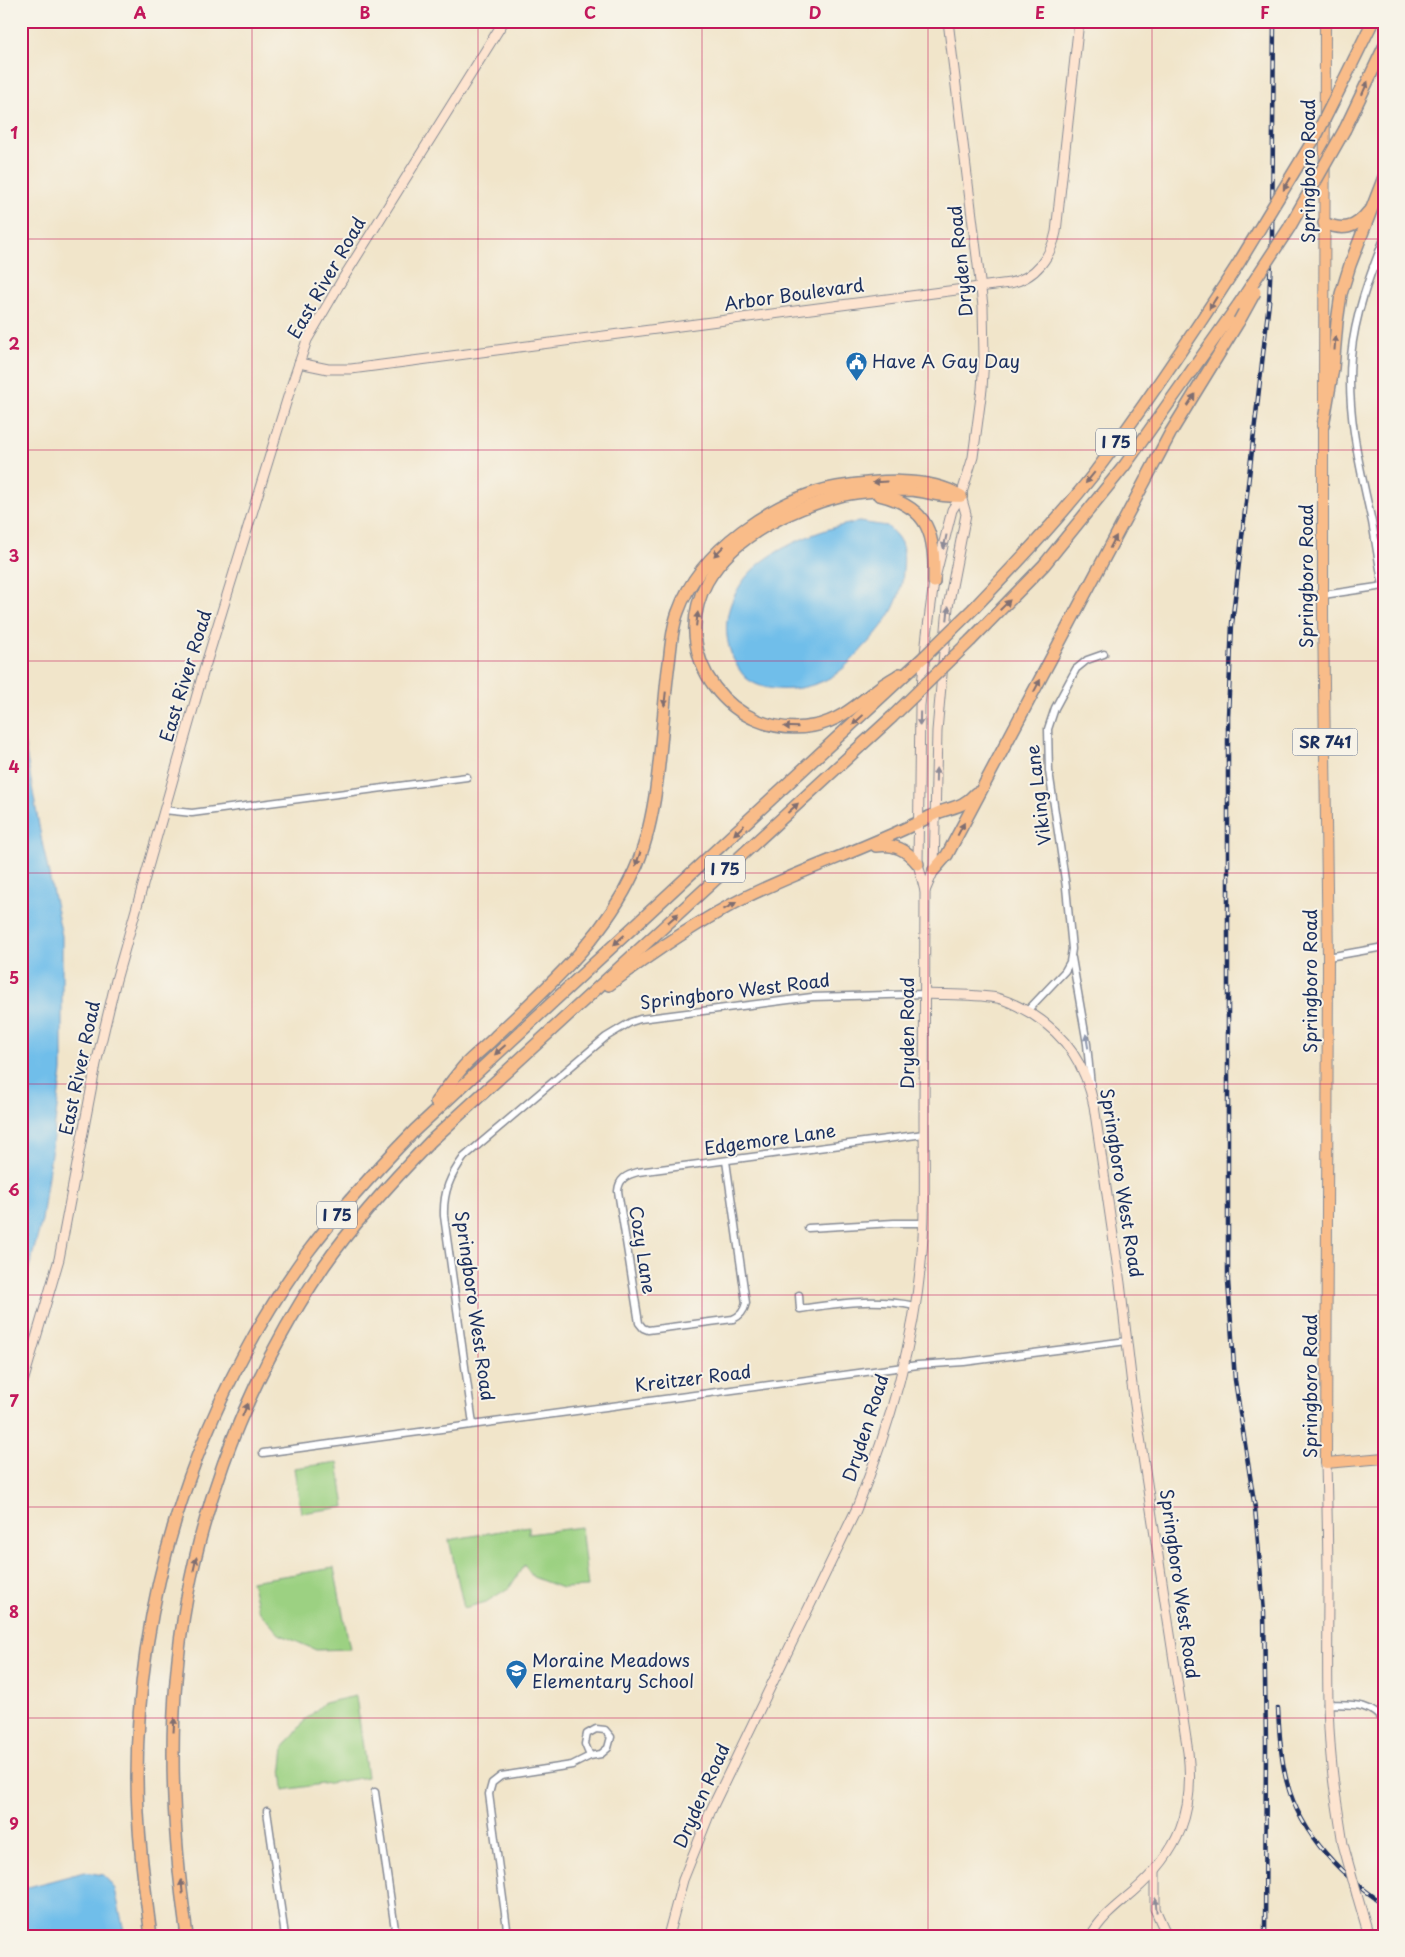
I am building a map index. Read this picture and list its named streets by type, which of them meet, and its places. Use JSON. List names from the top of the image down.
{
  "streets": {
    "highway": ["I 75"],
    "main road": ["Springboro Road", "SR 741"],
    "street": [
      "Dryden Road",
      "East River Road",
      "Arbor Boulevard",
      "Viking Lane",
      "Springboro West Road",
      "Edgemore Lane",
      "Cozy Lane",
      "Kreitzer Road"
    ]
  },
  "crossings": [
    ["Dryden Road", "Arbor Boulevard"],
    ["Dryden Road", "Springboro West Road"],
    ["Dryden Road", "Edgemore Lane"],
    ["Dryden Road", "Kreitzer Road"],
    ["East River Road", "Arbor Boulevard"],
    ["Viking Lane", "Springboro West Road"],
    ["Springboro West Road", "Kreitzer Road"],
    ["Edgemore Lane", "Cozy Lane"]
  ],
  "places": {
    "public building": ["Have A Gay Day"],
    "school or university": ["Moraine Meadows Elementary School"]
  },
  "grid": {
    "columns": [
      "A",
      "B",
      "C",
      "D",
      "E",
      "F"
    ],
    "rows": [
      "1",
      "2",
      "3",
      "4",
      "5",
      "6",
      "7",
      "8",
      "9"
    ]
  }
}
